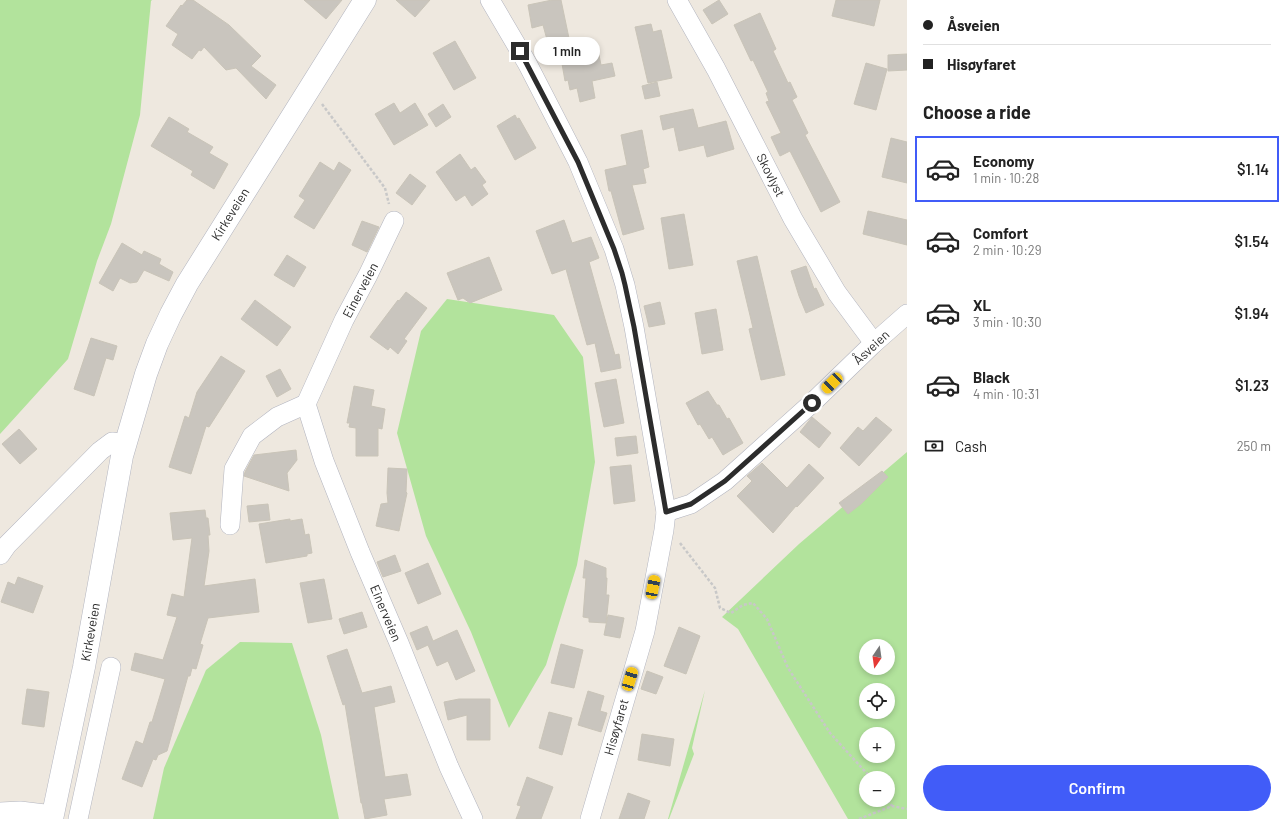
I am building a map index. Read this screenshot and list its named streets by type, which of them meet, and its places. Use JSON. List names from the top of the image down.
{
  "streets": {
    "main road": ["Kirkeveien"],
    "street": [
      "Skovlyst",
      "Einerveien",
      "Åsveien",
      "Hisøyfaret"
    ]
  },
  "crossings": [
    ["Skovlyst", "Åsveien"],
    ["Åsveien", "Hisøyfaret"]
  ],
  "north": "bottom",
  "page": {
    "banner": ["Åsveien", "Hisøyfaret"],
    "bubble": "1 min",
    "heading": "Choose a ride",
    "list": [
      {
        "name": "Economy",
        "note": "1 min · 10:28",
        "value": "$1.14"
      },
      {
        "name": "Comfort",
        "note": "2 min · 10:29",
        "value": "$1.54"
      },
      {
        "name": "XL",
        "note": "3 min · 10:30",
        "value": "$1.94"
      },
      {
        "name": "Black",
        "note": "4 min · 10:31",
        "value": "$1.23"
      }
    ],
    "pay": ["Cash", "250 m"],
    "map_buttons": ["+", "−"],
    "buttons": "Confirm"
  }
}
